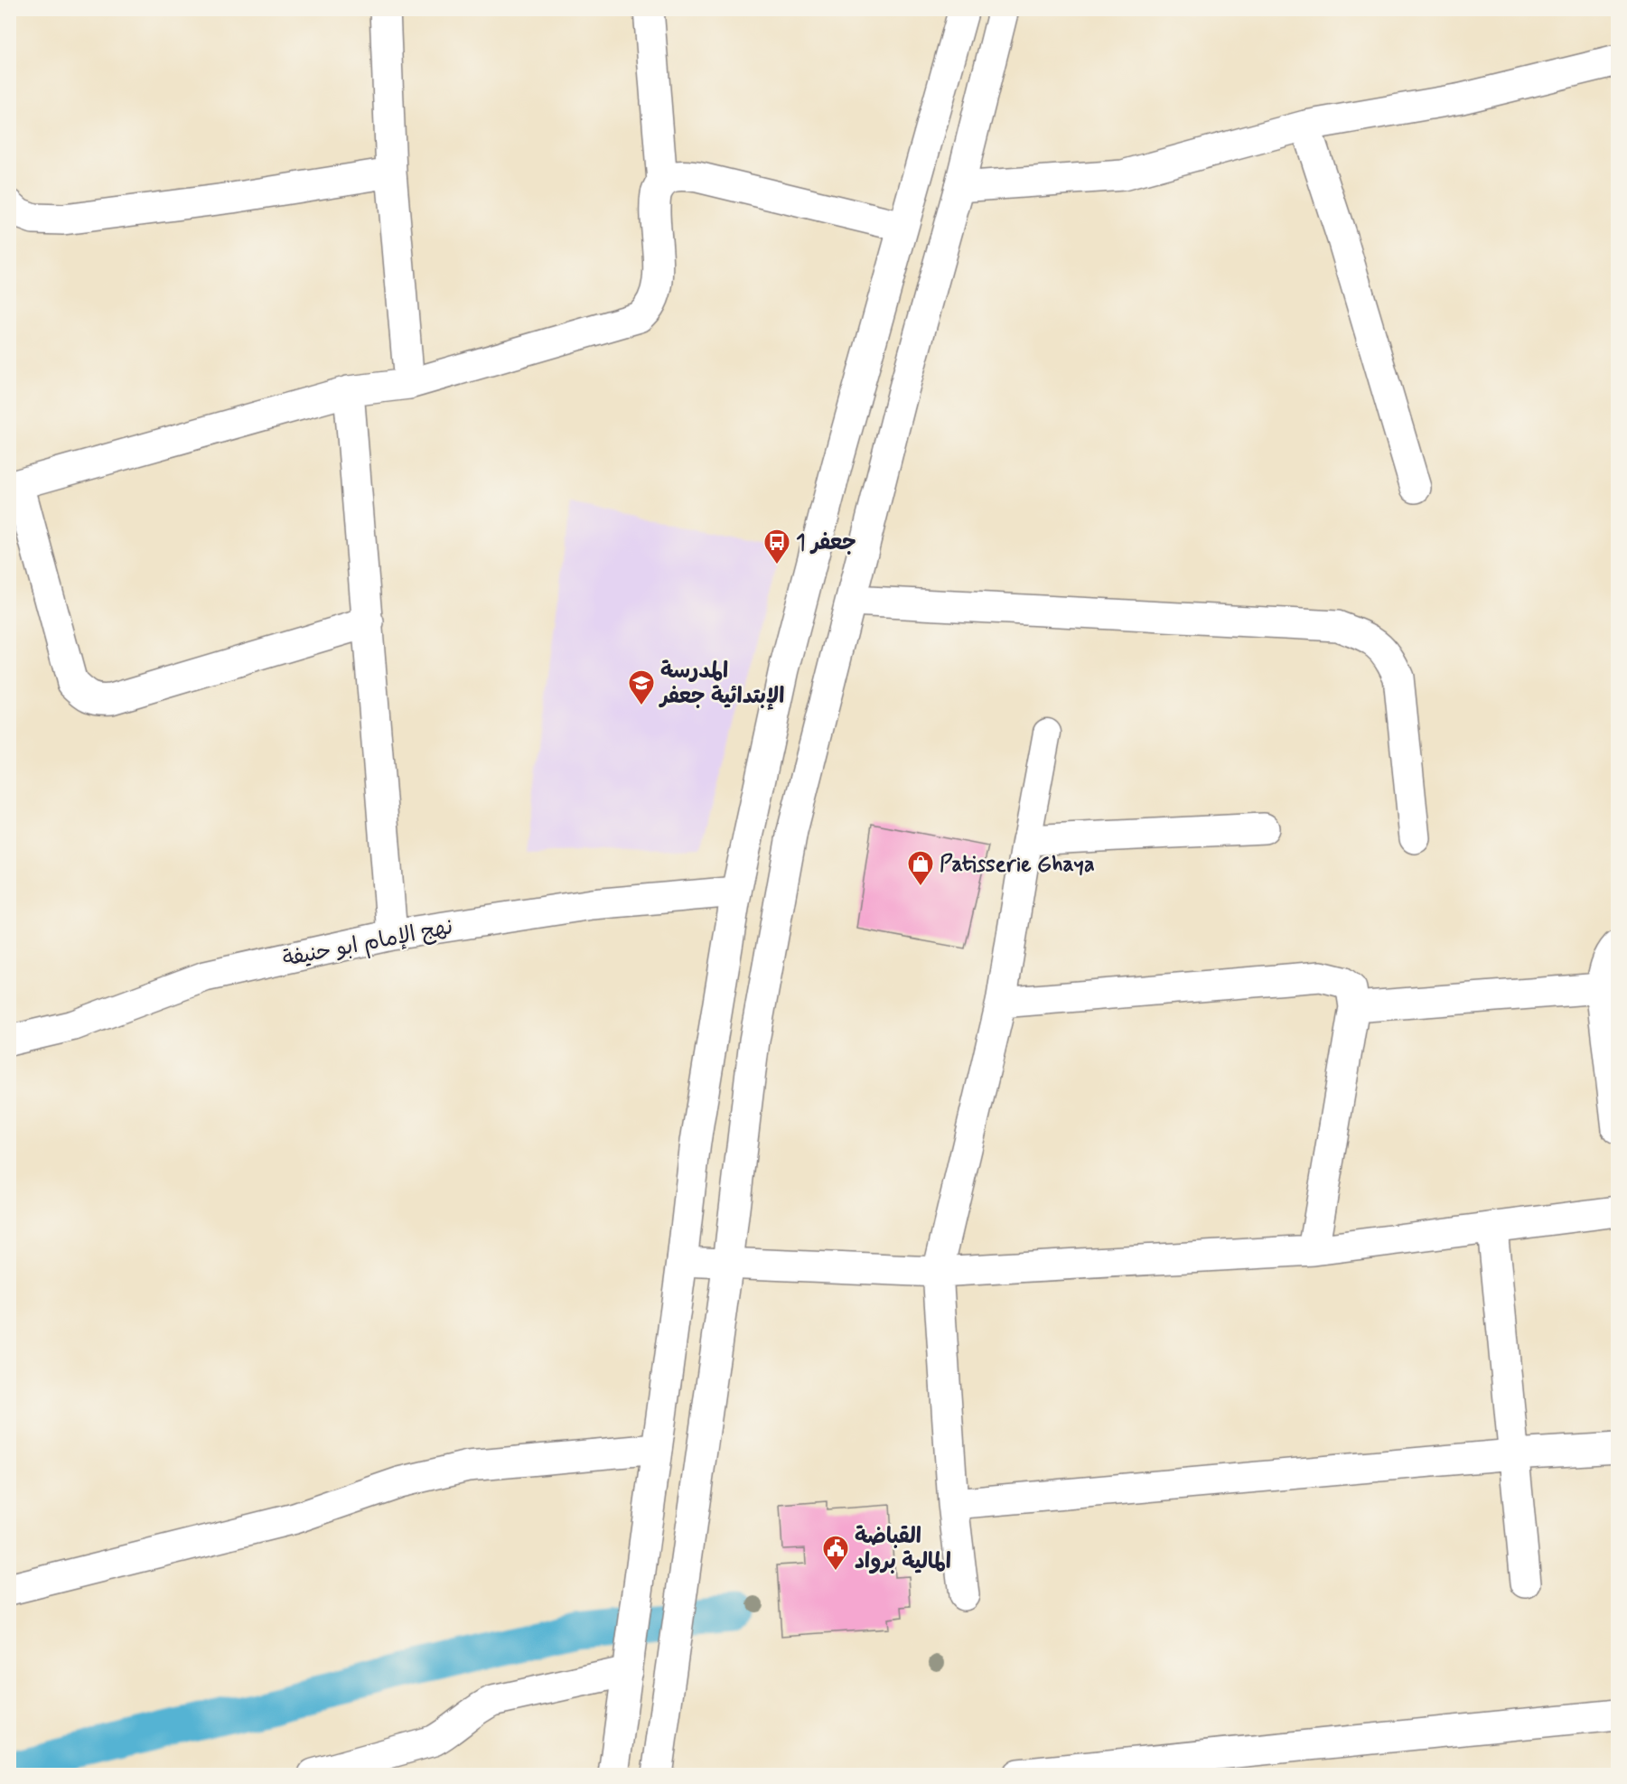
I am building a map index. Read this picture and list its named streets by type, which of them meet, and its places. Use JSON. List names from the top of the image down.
{
  "streets": {
    "street": ["نهج الإمام ابو حنيفة"]
  },
  "places": {
    "bus stop": ["جعفر 1"],
    "school or university": ["المدرسة الإبتدائية جعفر"],
    "shop": ["Patisserie Ghaya"],
    "public building": ["القباضة المالية برواد"]
  }
}
